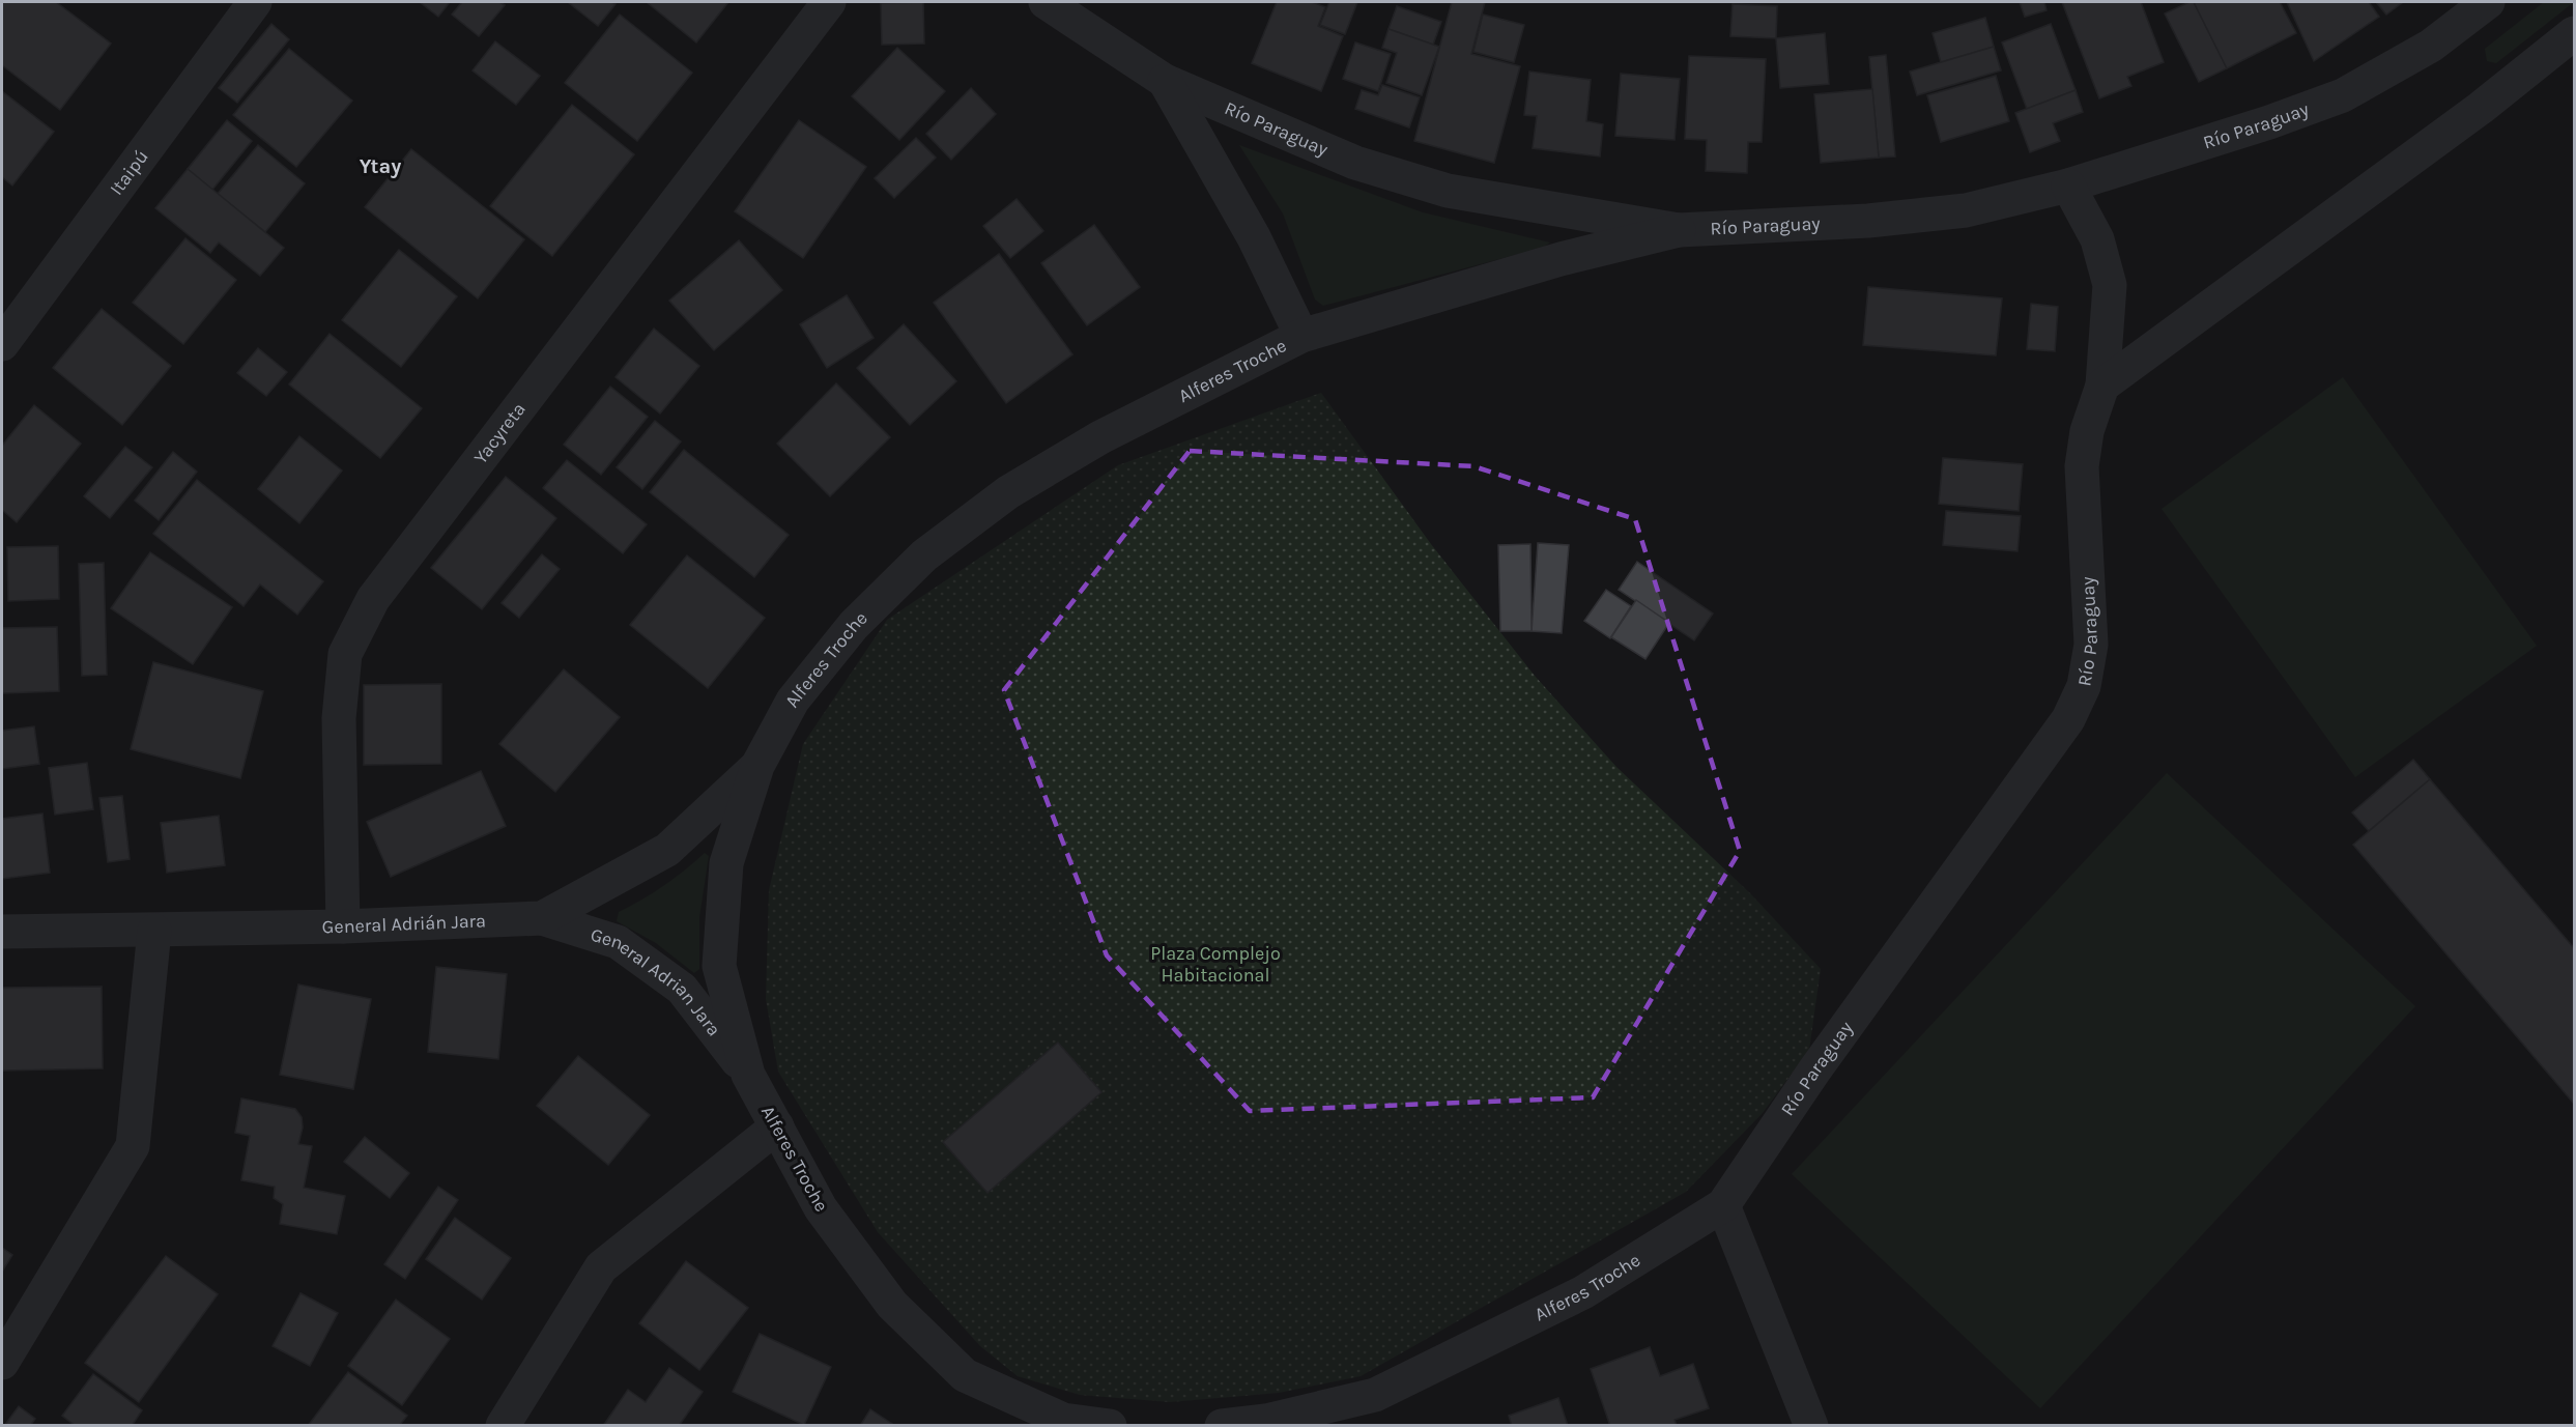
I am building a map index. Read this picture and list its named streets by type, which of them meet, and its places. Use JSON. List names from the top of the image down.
{
  "streets": {
    "street": [
      "Río Paraguay",
      "Itaipú",
      "Alferes Troche",
      "Yacyreta",
      "General Adrián Jara",
      "General Adrian Jara"
    ]
  },
  "crossings": [
    ["Río Paraguay", "Alferes Troche"],
    ["Alferes Troche", "General Adrián Jara"],
    ["Alferes Troche", "General Adrian Jara"],
    ["Yacyreta", "General Adrián Jara"],
    ["General Adrián Jara", "General Adrian Jara"]
  ],
  "districts": ["Ytay"],
  "parks": ["Plaza Complejo Habitacional"]
}
